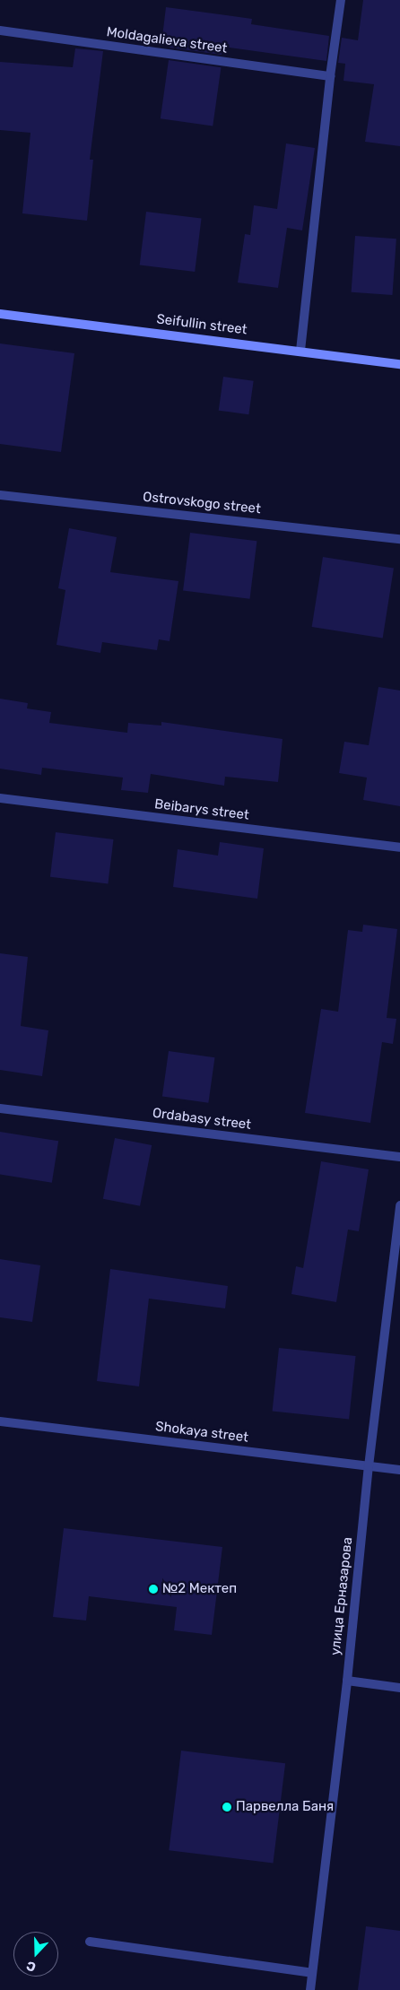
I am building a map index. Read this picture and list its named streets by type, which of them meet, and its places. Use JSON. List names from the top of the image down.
{
  "streets": {
    "main road": ["Seifullin street"],
    "street": [
      "Moldagalieva street",
      "Ostrovskogo street",
      "Beibarys street",
      "Ordabasy street",
      "Shokaya street",
      "улица Ерназарова"
    ]
  },
  "crossings": [
    ["Shokaya street", "улица Ерназарова"]
  ],
  "places": ["№2 Мектеп", "Парвелла Баня"],
  "north": "bottom"
}
